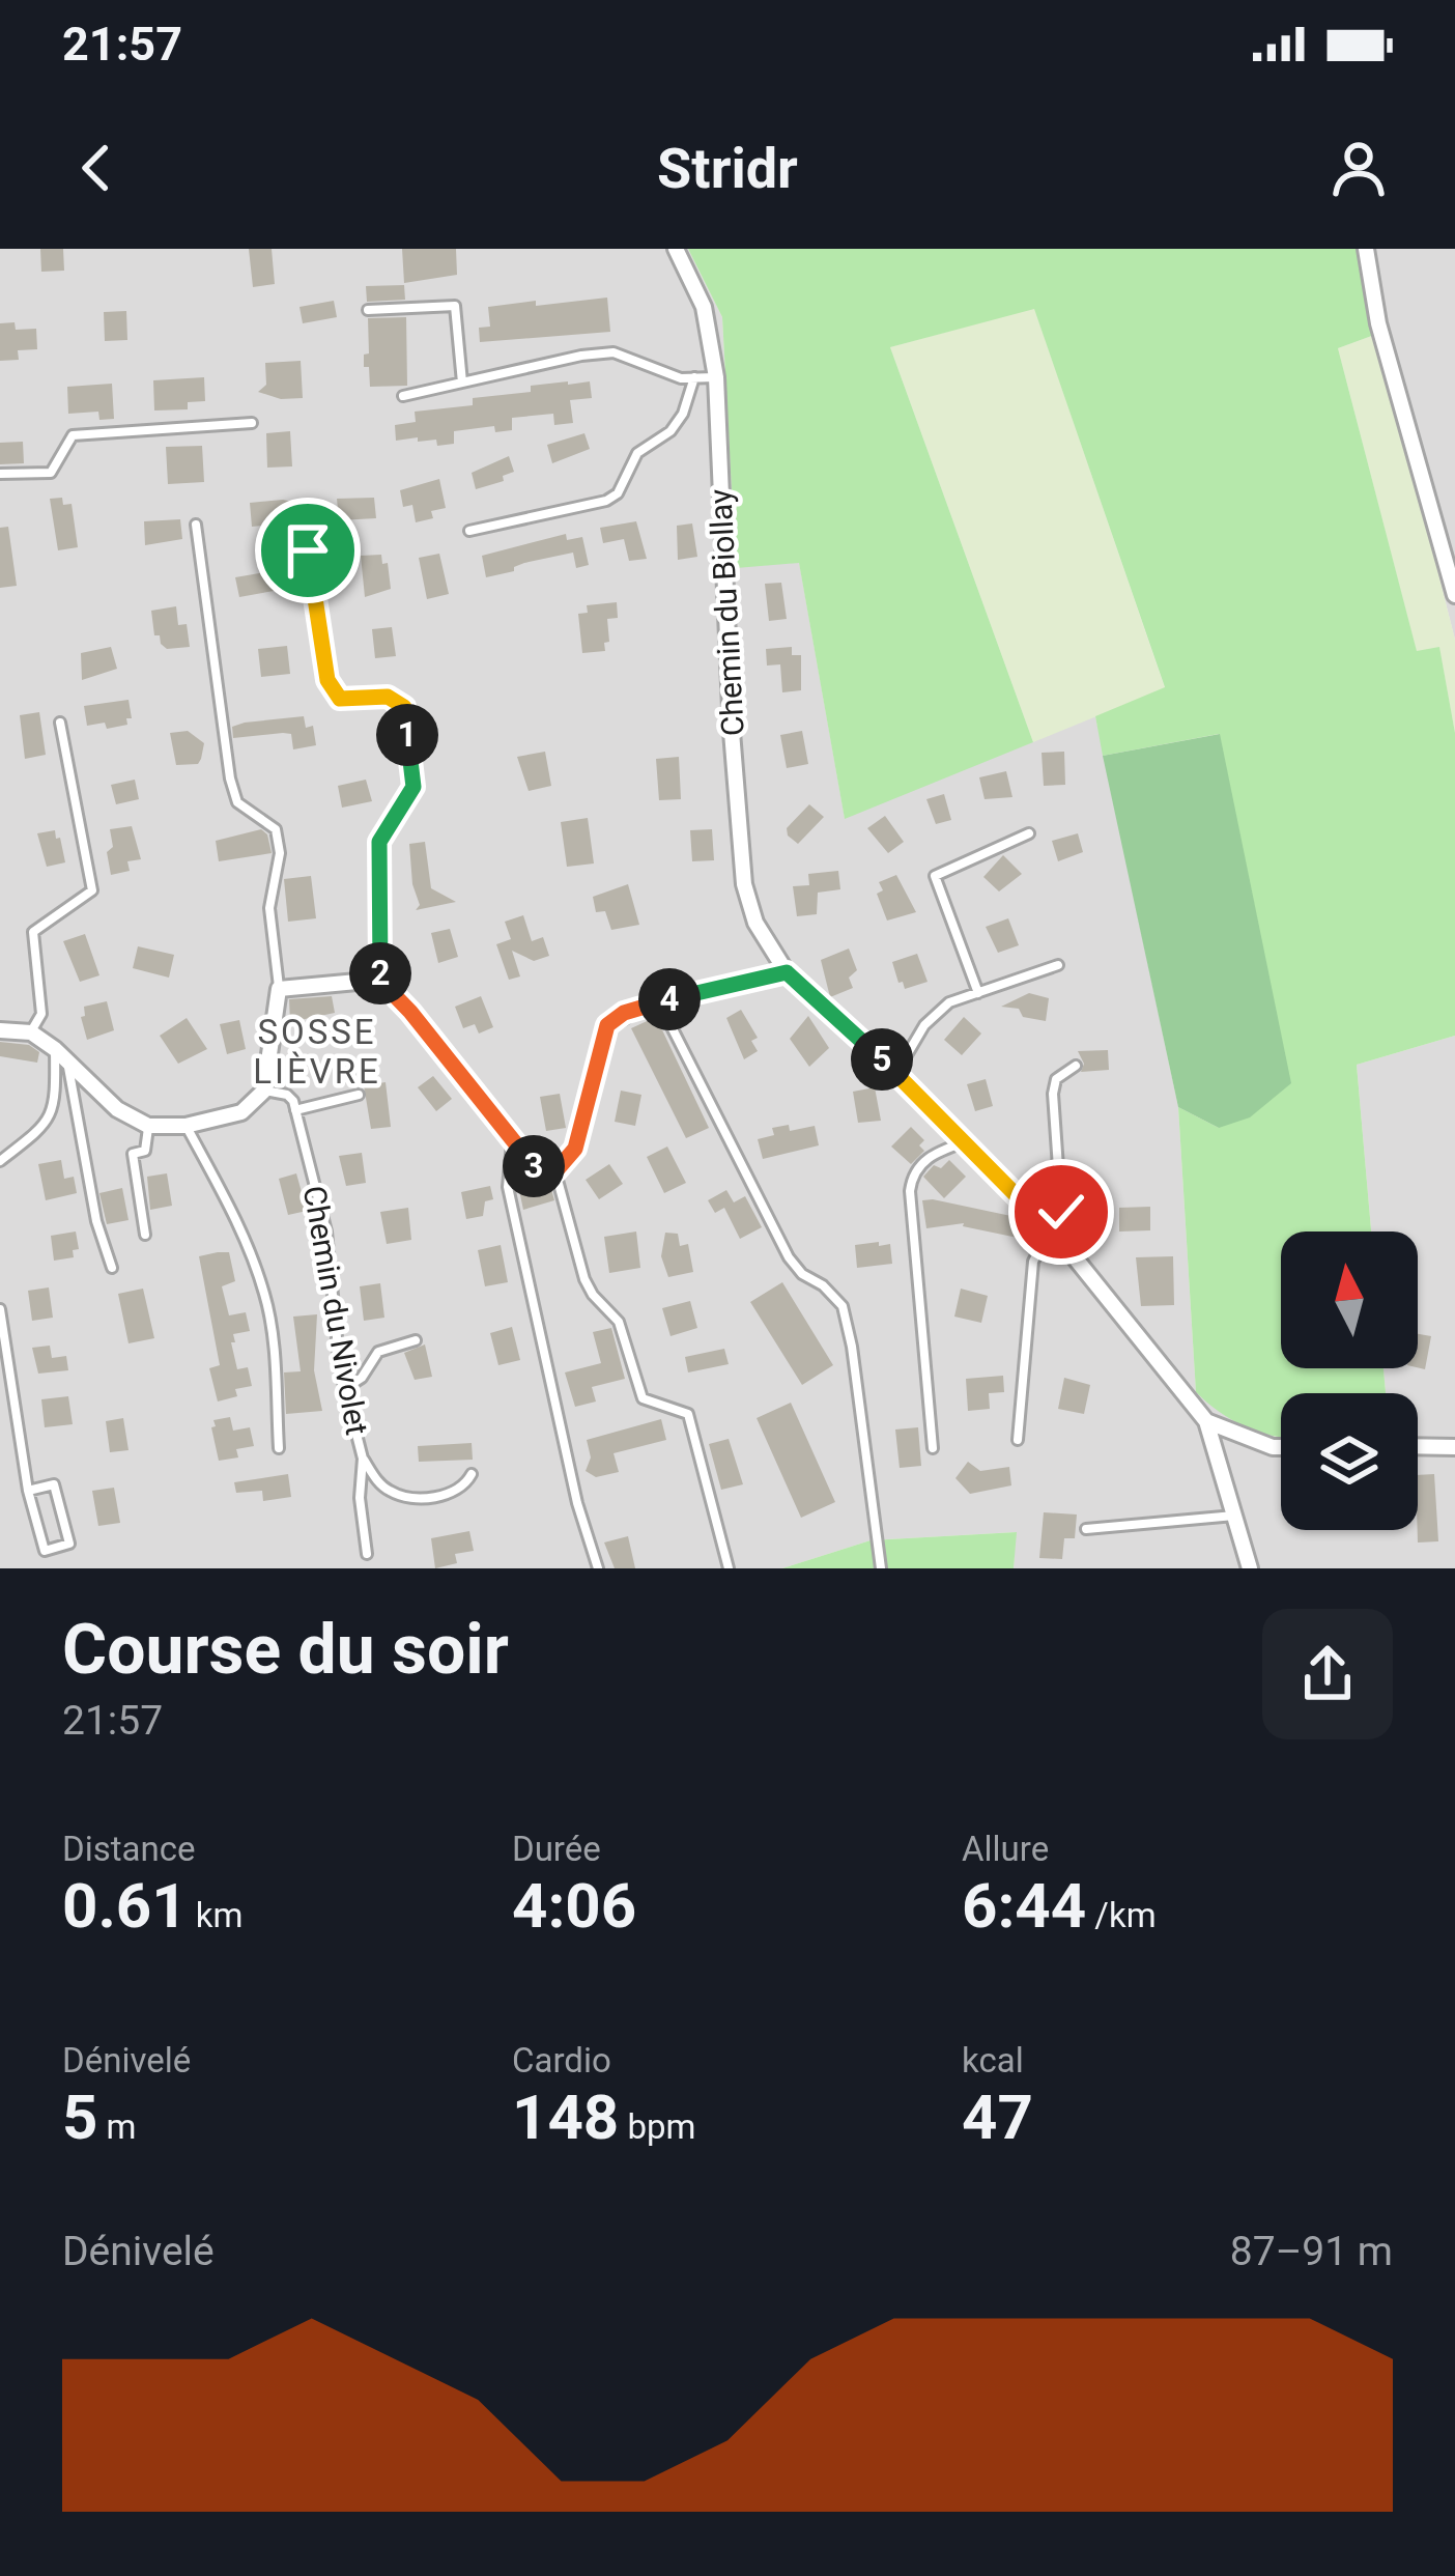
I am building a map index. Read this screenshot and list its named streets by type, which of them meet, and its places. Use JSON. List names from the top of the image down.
{
  "streets": {
    "street": ["Chemin du Biollay"],
    "lane": ["Chemin du Nivolet"]
  },
  "districts": ["SOSSE LIÈVRE"],
  "north": "top",
  "page": {
    "status": "21:57",
    "header": "Stridr",
    "pins": [
      "1",
      "2",
      "4",
      "5",
      "3"
    ],
    "heading": ["Course du soir", "21:57"],
    "stats": [
      ["Distance", "0.61 km"],
      ["Durée", "4:06"],
      ["Allure", "6:44 /km"],
      ["Dénivelé", "5 m"],
      ["Cardio", "148 bpm"],
      ["kcal", "47"]
    ],
    "chart": ["Dénivelé", "87–91 m"]
  }
}
